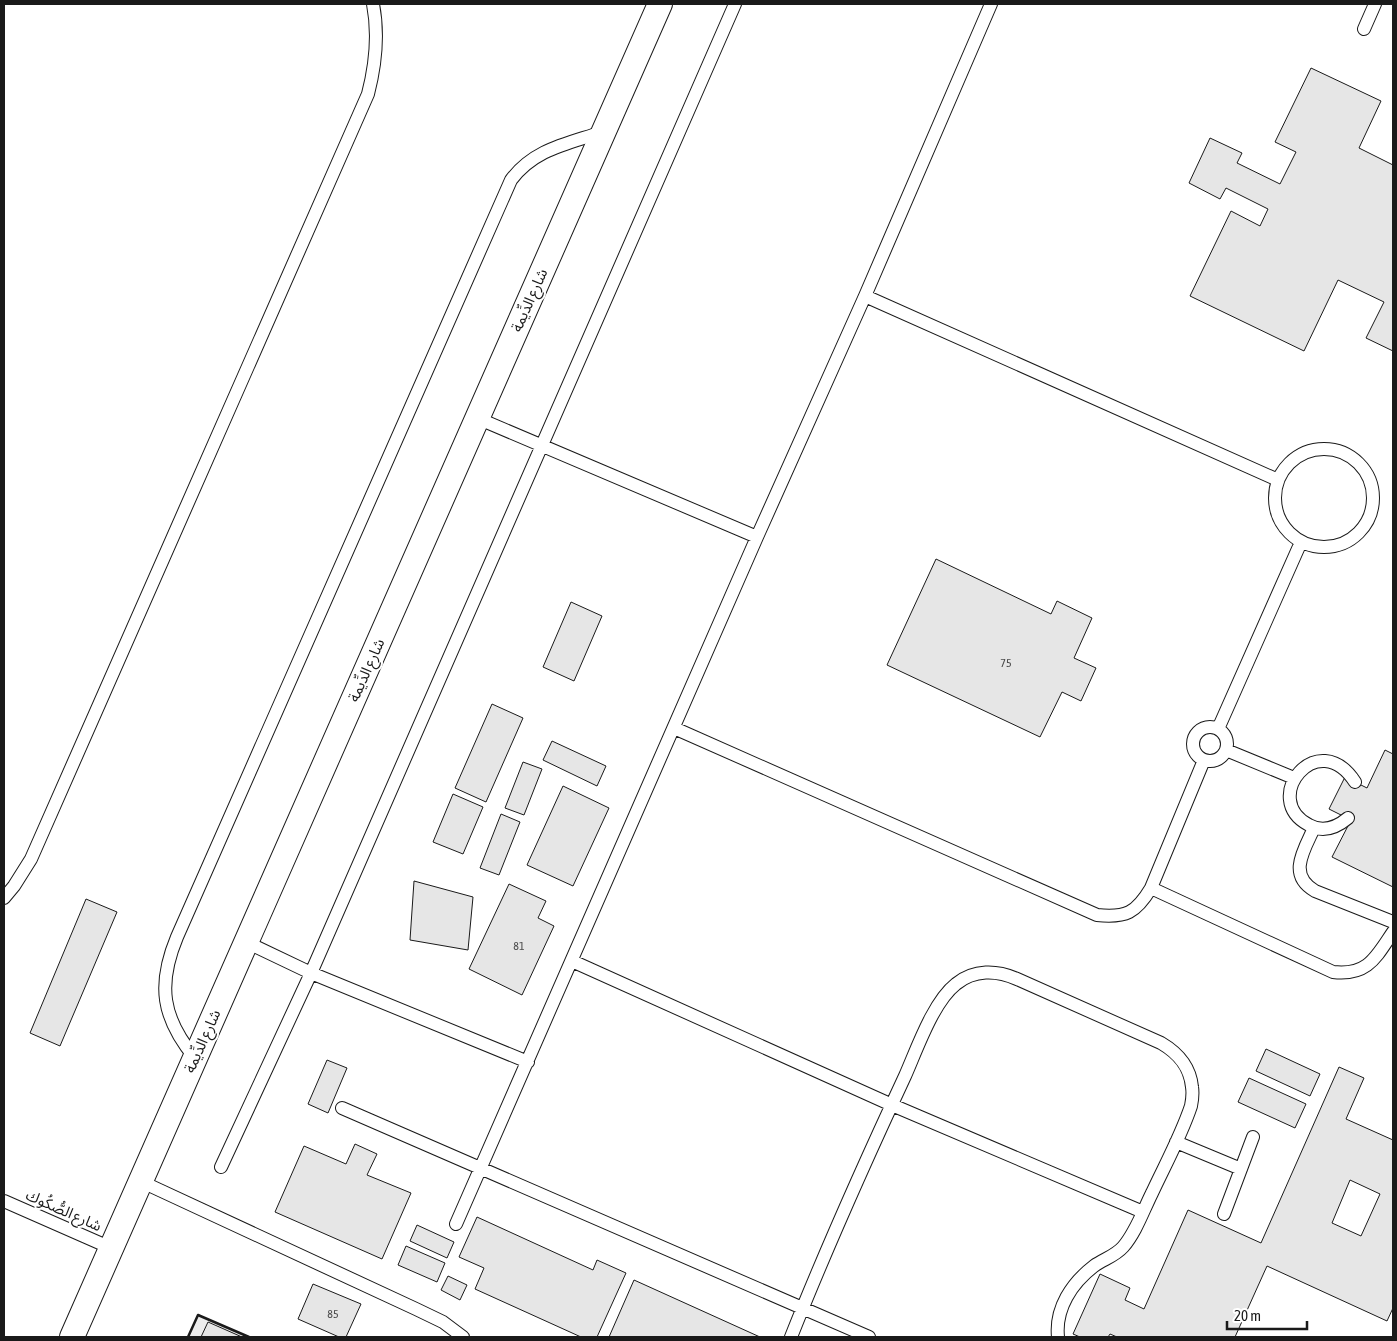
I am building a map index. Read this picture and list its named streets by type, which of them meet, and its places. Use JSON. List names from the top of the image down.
{
  "streets": {
    "street": ["شارع الدِّيمة"],
    "lane": ["شارع الصُّكُوك"]
  },
  "crossings": [
    ["شارع الدِّيمة", "شارع الصُّكُوك"]
  ],
  "house_numbers": ["75", "81", "85"],
  "scale_bar": "20 m"
}
